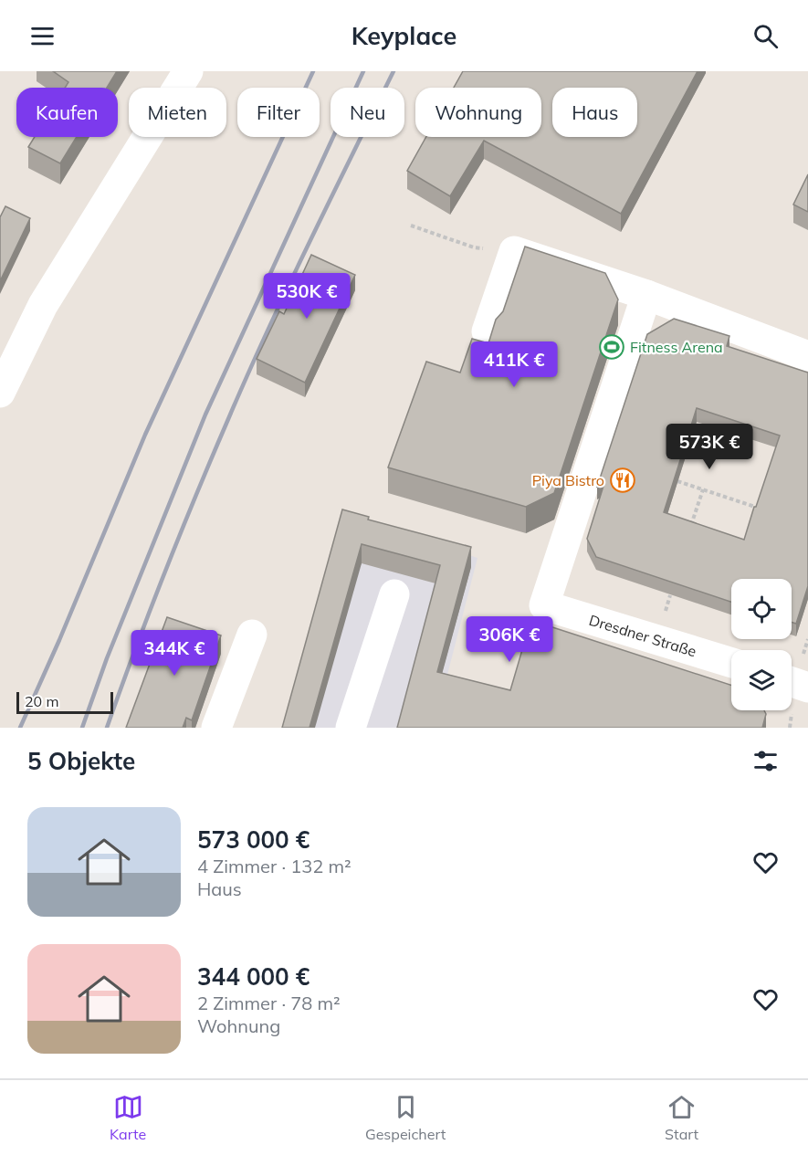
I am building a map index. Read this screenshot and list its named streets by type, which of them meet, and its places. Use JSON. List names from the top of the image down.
{
  "streets": {
    "lane": ["Dresdner Straße"]
  },
  "places": {
    "sports": ["Fitness Arena"],
    "restaurant": ["Piya Bistro"]
  },
  "scale_bar": "20 m",
  "page": {
    "header": "Keyplace",
    "chip": [
      "Kaufen",
      "Mieten",
      "Filter",
      "Neu",
      "Wohnung",
      "Haus"
    ],
    "price": [
      "530K €",
      "411K €",
      "573K €",
      "306K €",
      "344K €"
    ],
    "scale": "20 m",
    "heading": "5 Objekte",
    "list": [
      {
        "name": "573 000 €",
        "note": "4 Zimmer · 132 m² · Haus"
      },
      {
        "name": "344 000 €",
        "note": "2 Zimmer · 78 m² · Wohnung"
      }
    ],
    "tabs": ["Karte", "Gespeichert", "Start"]
  }
}
